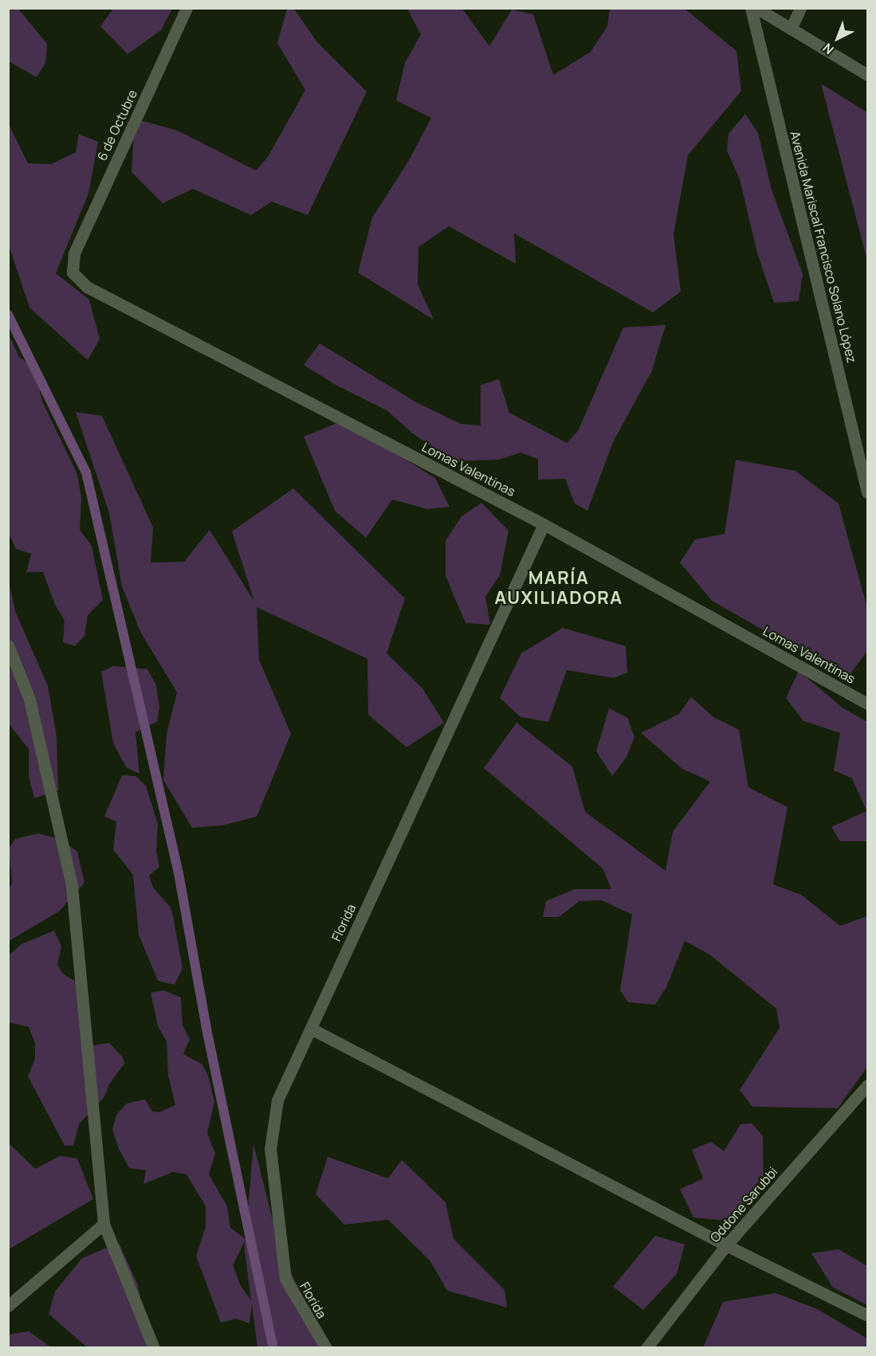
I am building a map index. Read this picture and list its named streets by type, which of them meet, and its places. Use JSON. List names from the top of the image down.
{
  "streets": {
    "street": [
      "6 de Octubre",
      "Avenida Mariscal Francisco Solano López",
      "Lomas Valentinas",
      "Florida",
      "Oddone Sarubbi"
    ]
  },
  "crossings": [
    ["6 de Octubre", "Lomas Valentinas"],
    ["Lomas Valentinas", "Florida"]
  ],
  "districts": ["MARÍA AUXILIADORA"],
  "north": "bottom left"
}
